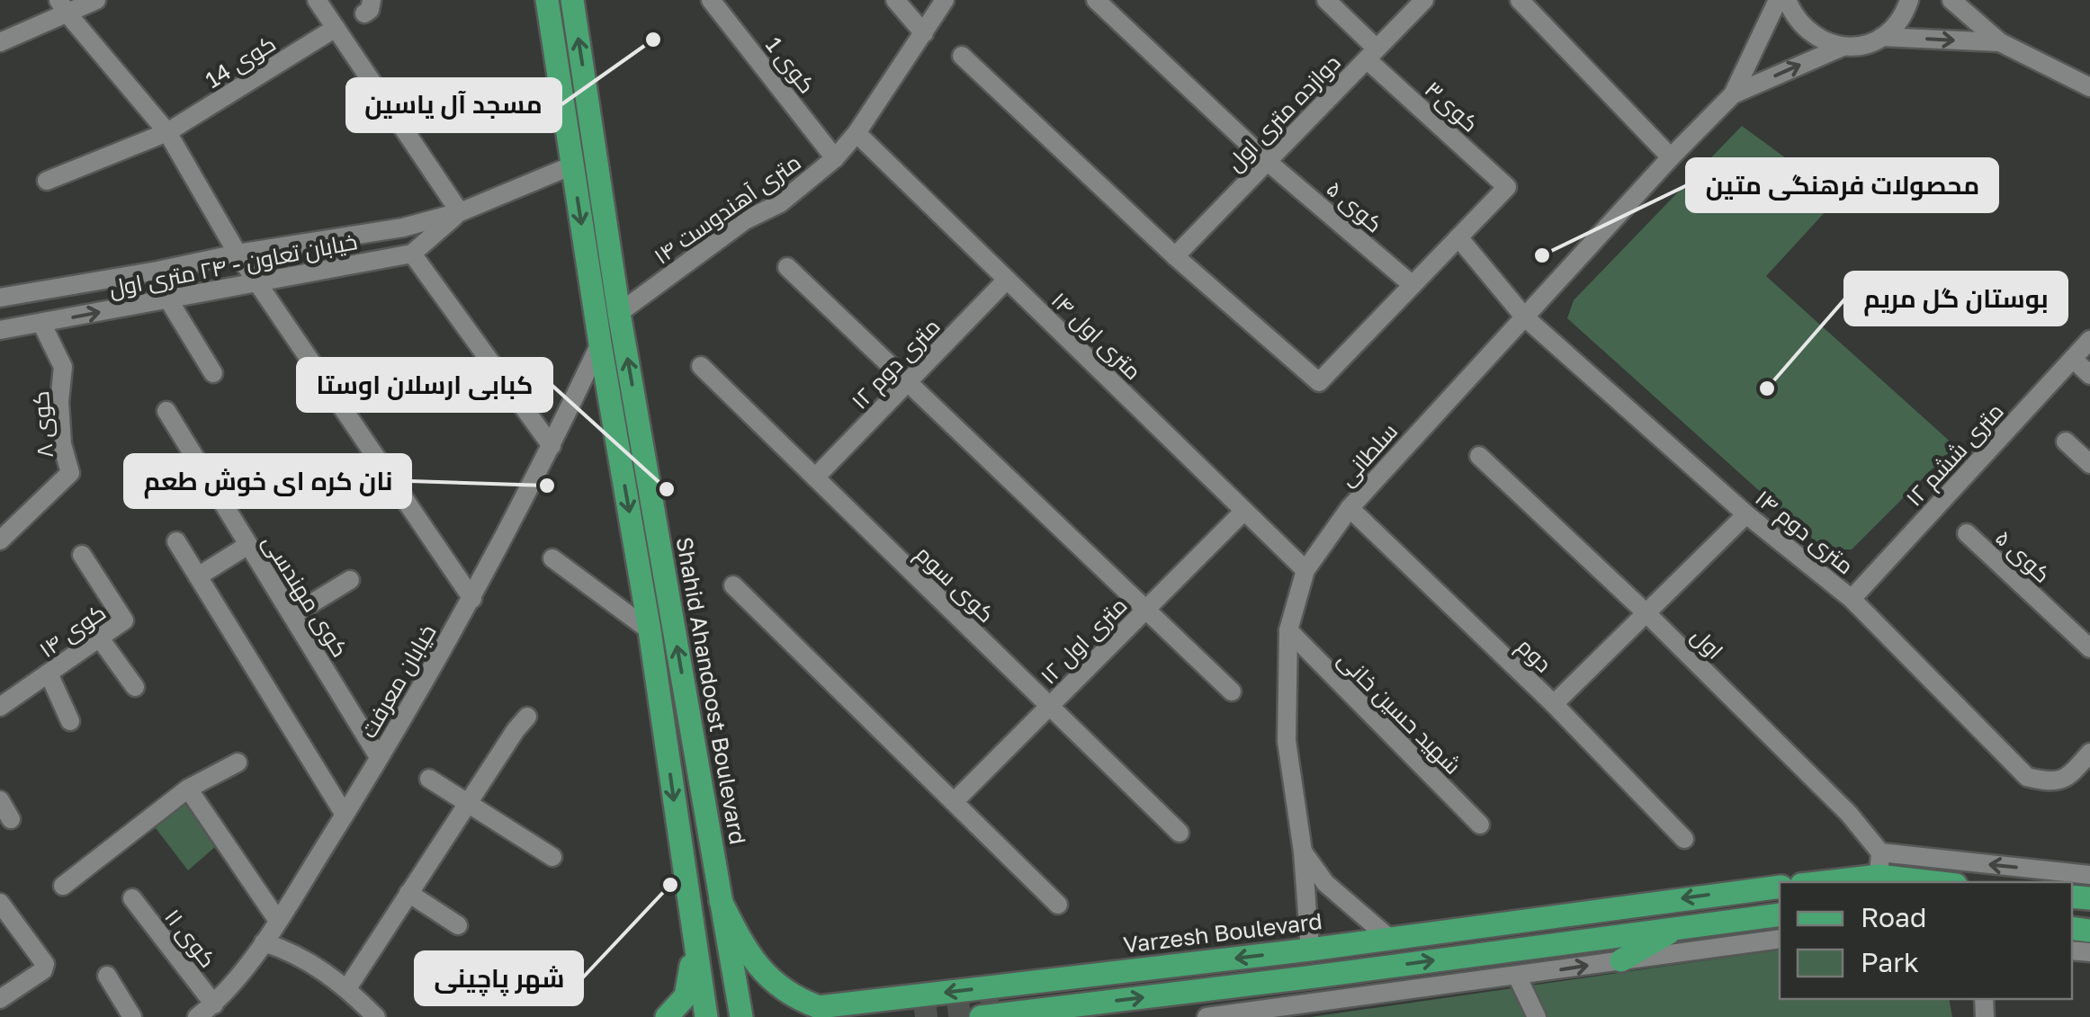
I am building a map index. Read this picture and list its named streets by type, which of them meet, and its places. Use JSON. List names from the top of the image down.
{
  "streets": {
    "main road": ["Shahid Ahandoost Boulevard", "Varzesh Boulevard"],
    "street": [
      "کوی 14",
      "کوی 1",
      "کوی۳",
      "دوازده متری اول",
      "کوی ۵",
      "۱۴ متری آهندوست",
      "خیابان تعاون - ۲۴ متری اول",
      "۱۴ متری اول",
      "۱۲ متری دوم",
      "کوی ۸",
      "سلطانی",
      "۱۲ متری ششم",
      "۱۴ متری دوم",
      "کوی سوم",
      "کوی مهندسی",
      "کوی ۱۴",
      "۱۲ متری اول",
      "اول",
      "دوم",
      "خیابان معرفت",
      "شهید حسین خانی",
      "کوی ۱۱"
    ]
  },
  "crossings": [
    ["کوی 1", "۱۴ متری آهندوست"],
    ["کوی۳", "دوازده متری اول"],
    ["کوی۳", "۱۴ متری دوم"],
    ["دوازده متری اول", "کوی ۵"],
    ["۱۴ متری آهندوست", "۱۴ متری اول"],
    ["۱۴ متری آهندوست", "Shahid Ahandoost Boulevard"],
    ["خیابان تعاون - ۲۴ متری اول", "کوی ۸"],
    ["۱۴ متری اول", "۱۲ متری دوم"],
    ["۱۴ متری اول", "سلطانی"],
    ["۱۴ متری اول", "۱۲ متری اول"],
    ["۱۲ متری دوم", "کوی سوم"],
    ["سلطانی", "۱۴ متری دوم"],
    ["سلطانی", "دوم"],
    ["سلطانی", "شهید حسین خانی"],
    ["سلطانی", "Varzesh Boulevard"],
    ["۱۲ متری ششم", "۱۴ متری دوم"],
    ["کوی سوم", "۱۲ متری اول"],
    ["کوی مهندسی", "خیابان معرفت"],
    ["خیابان معرفت", "کوی ۱۱"],
    ["Shahid Ahandoost Boulevard", "Varzesh Boulevard"]
  ],
  "places": [
    "مسجد آل یاسین",
    "محصولات فرهنگی متین",
    "بوستان گل مریم",
    "نان کره ای خوش طعم",
    "کبابی ارسلان اوستا",
    "شهر پاچینی"
  ],
  "legend": ["Road", "Park"]
}
